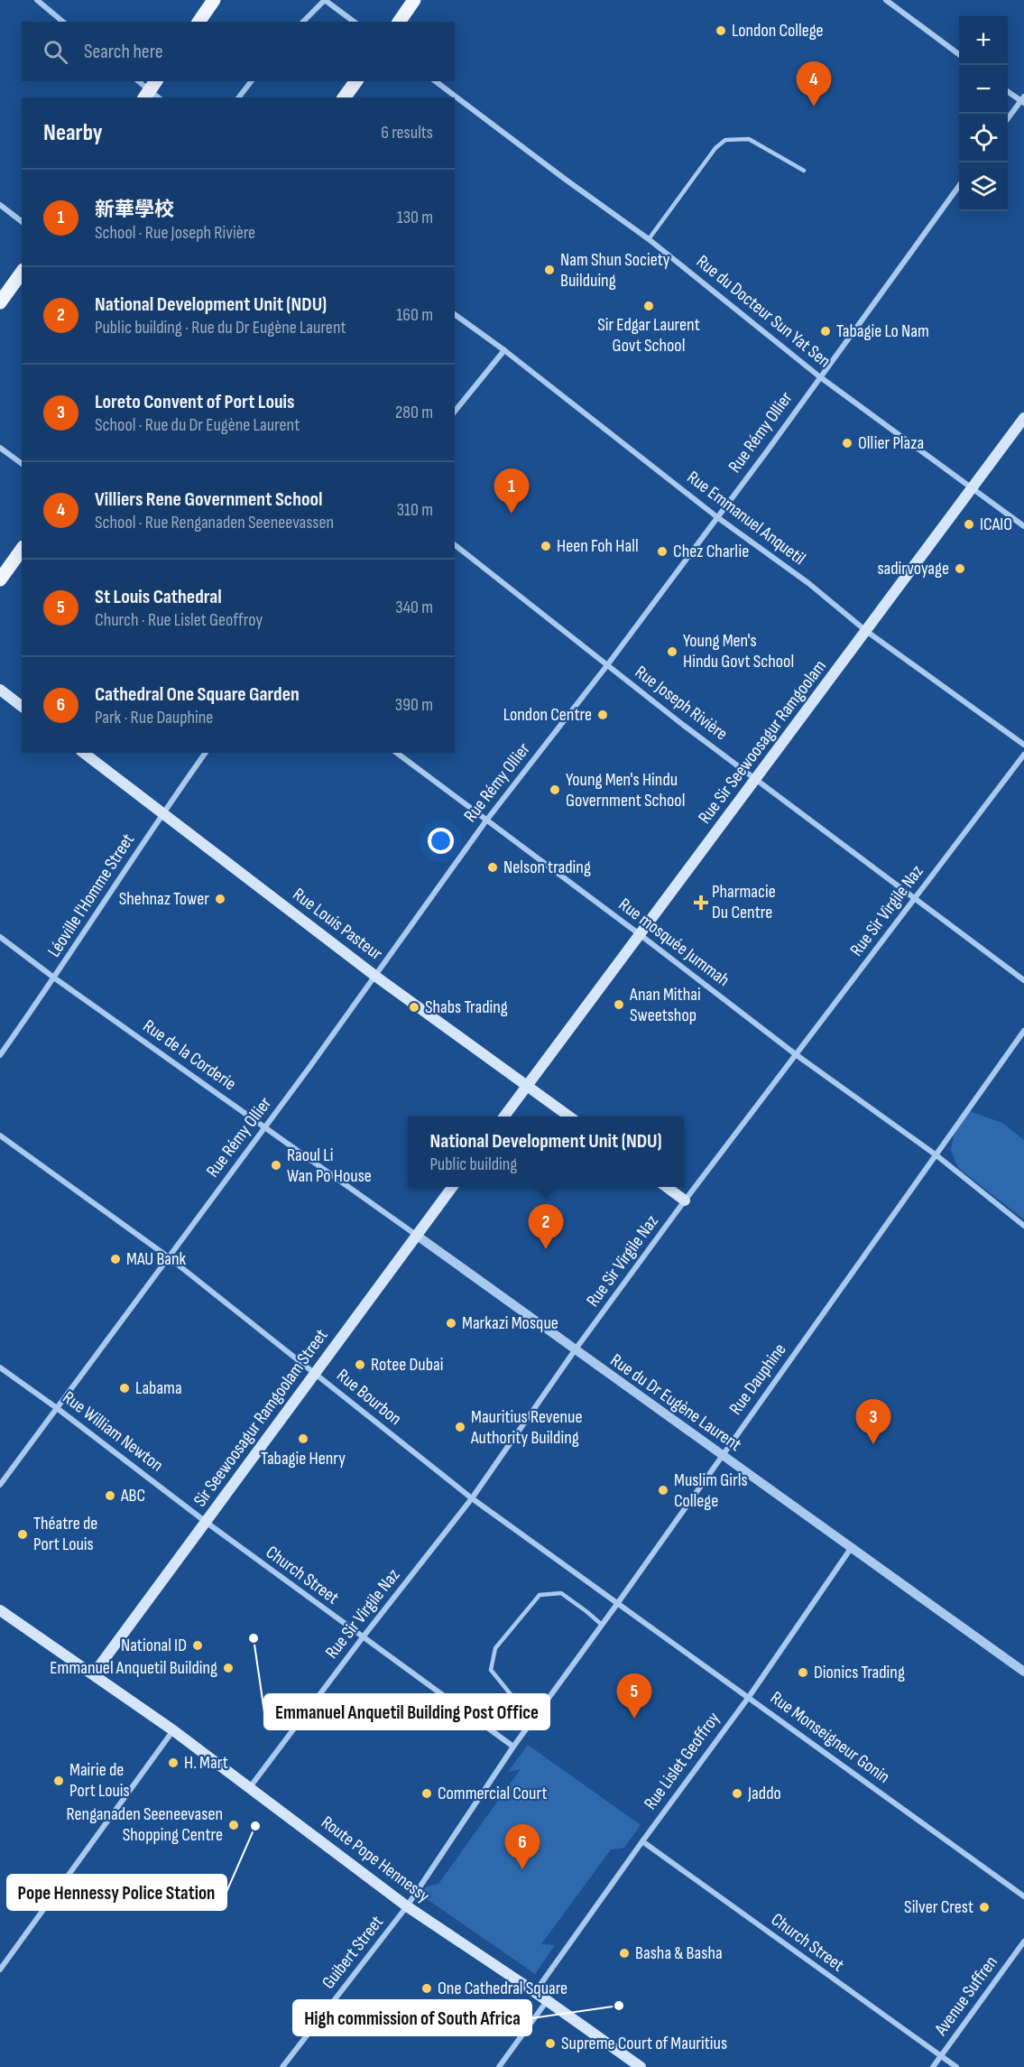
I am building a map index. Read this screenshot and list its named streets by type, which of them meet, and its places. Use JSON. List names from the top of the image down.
{
  "streets": {
    "main road": [
      "Rue Sir Seewoosagur Ramgoolam",
      "Rue Louis Pasteur",
      "Sir Seewoosagur Ramgoolam Street",
      "Route Pope Hennessy"
    ],
    "street": [
      "Rue du Docteur Sun Yat Sen",
      "Rue Rémy Ollier",
      "Rue Emmanuel Anquetil",
      "Rue Joseph Rivière",
      "Léoville l'Homme Street",
      "Rue Sir Virgile Naz",
      "Rue mosquée Jummah",
      "Rue de la Corderie",
      "Rue Dauphine",
      "Rue Bourbon",
      "Rue du Dr Eugène Laurent",
      "Rue William Newton",
      "Church Street",
      "Rue Monseigneur Gonin",
      "Rue Lislet Geoffroy",
      "Guibert Street",
      "Avenue Suffren"
    ]
  },
  "crossings": [
    ["Rue du Docteur Sun Yat Sen", "Rue Rémy Ollier"],
    ["Rue du Docteur Sun Yat Sen", "Rue Sir Seewoosagur Ramgoolam"],
    ["Rue Rémy Ollier", "Rue Emmanuel Anquetil"],
    ["Rue Rémy Ollier", "Rue Joseph Rivière"],
    ["Rue Rémy Ollier", "Rue Louis Pasteur"],
    ["Rue Rémy Ollier", "Rue mosquée Jummah"],
    ["Rue Rémy Ollier", "Rue de la Corderie"],
    ["Rue Rémy Ollier", "Rue Bourbon"],
    ["Rue Rémy Ollier", "Rue William Newton"],
    ["Rue Emmanuel Anquetil", "Rue Sir Seewoosagur Ramgoolam"],
    ["Rue Joseph Rivière", "Rue Sir Seewoosagur Ramgoolam"],
    ["Rue Joseph Rivière", "Rue Sir Virgile Naz"],
    ["Rue Sir Seewoosagur Ramgoolam", "Rue Louis Pasteur"],
    ["Rue Sir Seewoosagur Ramgoolam", "Rue mosquée Jummah"],
    ["Léoville l'Homme Street", "Rue Louis Pasteur"],
    ["Léoville l'Homme Street", "Rue de la Corderie"],
    ["Rue Sir Virgile Naz", "Rue mosquée Jummah"],
    ["Rue Sir Virgile Naz", "Rue Bourbon"],
    ["Rue Sir Virgile Naz", "Rue du Dr Eugène Laurent"],
    ["Rue Sir Virgile Naz", "Church Street"],
    ["Rue Sir Virgile Naz", "Route Pope Hennessy"],
    ["Rue mosquée Jummah", "Rue Dauphine"],
    ["Rue de la Corderie", "Rue du Dr Eugène Laurent"],
    ["Rue de la Corderie", "Sir Seewoosagur Ramgoolam Street"],
    ["Rue Dauphine", "Rue Bourbon"],
    ["Rue Dauphine", "Rue du Dr Eugène Laurent"],
    ["Rue Dauphine", "Church Street"],
    ["Rue Dauphine", "Rue Monseigneur Gonin"],
    ["Rue Dauphine", "Route Pope Hennessy"],
    ["Rue Dauphine", "Guibert Street"],
    ["Rue Bourbon", "Sir Seewoosagur Ramgoolam Street"],
    ["Rue Bourbon", "Rue Monseigneur Gonin"],
    ["Rue du Dr Eugène Laurent", "Sir Seewoosagur Ramgoolam Street"],
    ["Rue du Dr Eugène Laurent", "Rue Lislet Geoffroy"],
    ["Sir Seewoosagur Ramgoolam Street", "Rue William Newton"],
    ["Sir Seewoosagur Ramgoolam Street", "Church Street"],
    ["Sir Seewoosagur Ramgoolam Street", "Route Pope Hennessy"],
    ["Rue William Newton", "Church Street"],
    ["Church Street", "Rue Lislet Geoffroy"],
    ["Church Street", "Avenue Suffren"],
    ["Rue Monseigneur Gonin", "Rue Lislet Geoffroy"],
    ["Rue Lislet Geoffroy", "Route Pope Hennessy"],
    ["Route Pope Hennessy", "Guibert Street"]
  ],
  "places": {
    "other": [
      "London College",
      "Nam Shun Society Builduing",
      "Sir Edgar Laurent Govt School",
      "Tabagie Lo Nam",
      "Ollier Plaza",
      "ICAIO",
      "Heen Foh Hall",
      "Chez Charlie",
      "sadirvoyage",
      "Young Men's Hindu Govt School",
      "London Centre",
      "Young Men's Hindu Government School",
      "Nelson trading",
      "Shehnaz Tower",
      "Anan Mithai Sweetshop",
      "Shabs Trading",
      "Raoul Li Wan Po House",
      "MAU Bank",
      "Markazi Mosque",
      "Rotee Dubai",
      "Labama",
      "Mauritius Revenue Authority Building",
      "Tabagie Henry",
      "Muslim Girls College",
      "ABC",
      "Théatre de Port Louis",
      "Emmanuel Anquetil Building Post Office",
      "National ID",
      "Emmanuel Anquetil Building",
      "Dionics Trading",
      "H. Mart",
      "Mairie de Port Louis",
      "Commercial Court",
      "Jaddo",
      "Renganaden Seeneevasen Shopping Centre",
      "Pope Hennessy Police Station",
      "Silver Crest",
      "Basha & Basha",
      "One Cathedral Square",
      "High commission of South Africa",
      "Supreme Court of Mauritius"
    ],
    "health": ["Pharmacie Du Centre"]
  },
  "page": {
    "map_buttons": ["+", "−"],
    "search": "Search here",
    "pins": [
      "4",
      "1",
      "2",
      "3",
      "5",
      "6"
    ],
    "heading": ["Nearby", "6 results"],
    "list": [
      {
        "mark": "1",
        "name": "新華學校",
        "note": "School · Rue Joseph Rivière",
        "value": "130 m"
      },
      {
        "mark": "2",
        "name": "National Development Unit (NDU)",
        "note": "Public building · Rue du Dr Eugène Laurent",
        "value": "160 m"
      },
      {
        "mark": "3",
        "name": "Loreto Convent of Port Louis",
        "note": "School · Rue du Dr Eugène Laurent",
        "value": "280 m"
      },
      {
        "mark": "4",
        "name": "Villiers Rene Government School",
        "note": "School · Rue Renganaden Seeneevassen",
        "value": "310 m"
      },
      {
        "mark": "5",
        "name": "St Louis Cathedral",
        "note": "Church · Rue Lislet Geoffroy",
        "value": "340 m"
      },
      {
        "mark": "6",
        "name": "Cathedral One Square Garden",
        "note": "Park · Rue Dauphine",
        "value": "390 m"
      }
    ],
    "popup": ["National Development Unit (NDU)", "Public building"]
  }
}
